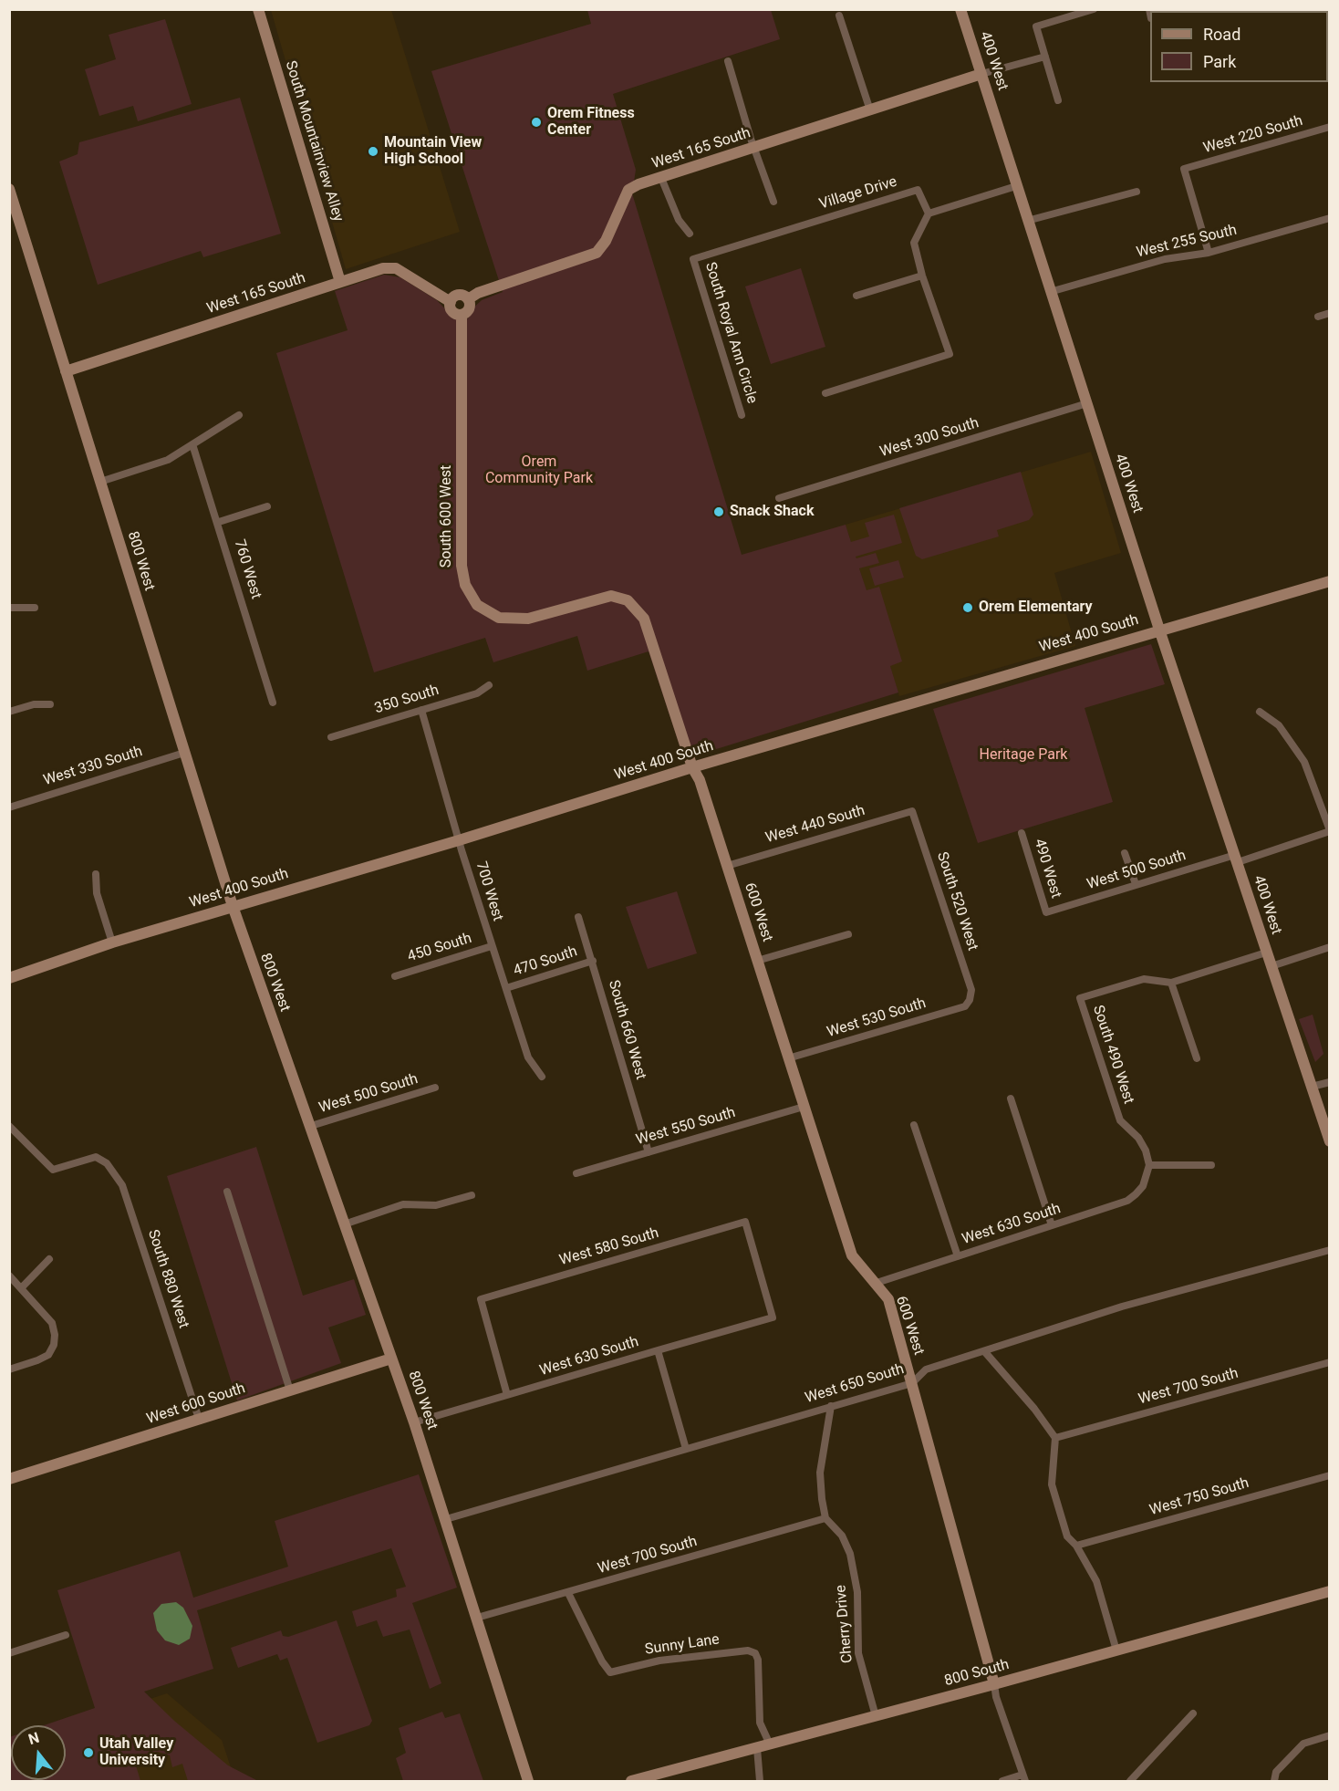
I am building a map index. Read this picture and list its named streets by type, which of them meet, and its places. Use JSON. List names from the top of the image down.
{
  "streets": {
    "street": [
      "400 West",
      "West 220 South",
      "South Mountainview Alley",
      "West 165 South",
      "Village Drive",
      "West 255 South",
      "South Royal Ann Circle",
      "West 300 South",
      "South 600 West",
      "800 West",
      "760 West",
      "West 400 South",
      "350 South",
      "West 330 South",
      "West 440 South",
      "490 West",
      "West 500 South",
      "700 West",
      "South 520 West",
      "600 West",
      "450 South",
      "470 South",
      "West 530 South",
      "South 660 West",
      "South 490 West",
      "West 550 South",
      "West 630 South",
      "West 580 South",
      "South 880 West",
      "West 650 South",
      "West 700 South",
      "West 600 South",
      "West 750 South",
      "Cherry Drive",
      "Sunny Lane",
      "800 South"
    ]
  },
  "crossings": [
    ["400 West", "West 165 South"],
    ["400 West", "West 255 South"],
    ["400 West", "West 300 South"],
    ["400 West", "West 400 South"],
    ["400 West", "West 500 South"],
    ["West 220 South", "West 255 South"],
    ["South Mountainview Alley", "West 165 South"],
    ["West 165 South", "South 600 West"],
    ["West 165 South", "800 West"],
    ["Village Drive", "South Royal Ann Circle"],
    ["South 600 West", "West 400 South"],
    ["South 600 West", "600 West"],
    ["800 West", "West 400 South"],
    ["800 West", "West 330 South"],
    ["800 West", "West 500 South"],
    ["800 West", "West 630 South"],
    ["800 West", "West 650 South"],
    ["800 West", "West 700 South"],
    ["800 West", "West 600 South"],
    ["West 400 South", "700 West"],
    ["West 400 South", "600 West"],
    ["350 South", "700 West"],
    ["West 440 South", "South 520 West"],
    ["West 440 South", "600 West"],
    ["490 West", "West 500 South"],
    ["700 West", "450 South"],
    ["700 West", "470 South"],
    ["South 520 West", "West 530 South"],
    ["600 West", "West 530 South"],
    ["600 West", "West 550 South"],
    ["600 West", "West 630 South"],
    ["600 West", "West 650 South"],
    ["600 West", "800 South"],
    ["470 South", "South 660 West"],
    ["South 660 West", "West 550 South"],
    ["South 490 West", "West 630 South"],
    ["West 630 South", "West 580 South"],
    ["South 880 West", "West 600 South"],
    ["West 700 South", "Cherry Drive"],
    ["West 700 South", "Sunny Lane"],
    ["Cherry Drive", "800 South"],
    ["Sunny Lane", "800 South"]
  ],
  "parks": ["Orem Community Park", "Heritage Park"],
  "places": [
    "Orem Fitness Center",
    "Mountain View High School",
    "Snack Shack",
    "Orem Elementary",
    "Utah Valley University"
  ],
  "legend": ["Road", "Park"],
  "north": "top"
}
